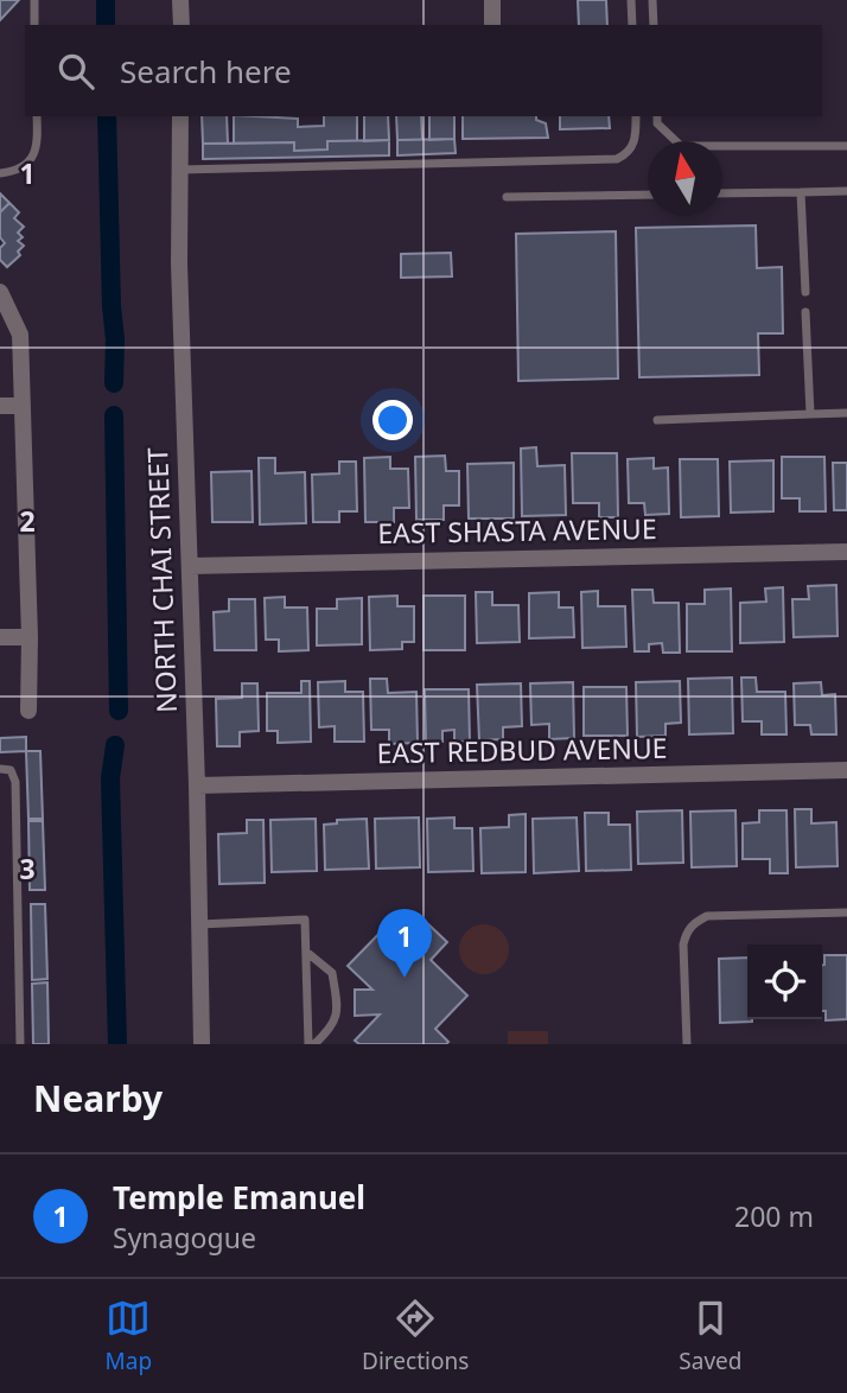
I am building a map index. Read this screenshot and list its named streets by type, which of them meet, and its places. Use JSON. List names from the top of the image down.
{
  "streets": {
    "street": ["EAST SHASTA AVENUE", "NORTH CHAI STREET", "EAST REDBUD AVENUE"]
  },
  "crossings": [
    ["EAST SHASTA AVENUE", "NORTH CHAI STREET"],
    ["NORTH CHAI STREET", "EAST REDBUD AVENUE"]
  ],
  "north": "top",
  "page": {
    "search": "Search here",
    "pins": "1",
    "heading": "Nearby",
    "list": [
      {
        "mark": "1",
        "name": "Temple Emanuel",
        "note": "Synagogue",
        "value": "200 m"
      }
    ],
    "nav": ["Map", "Directions", "Saved"]
  },
  "grid": {
    "rows": ["1", "2", "3"]
  }
}
